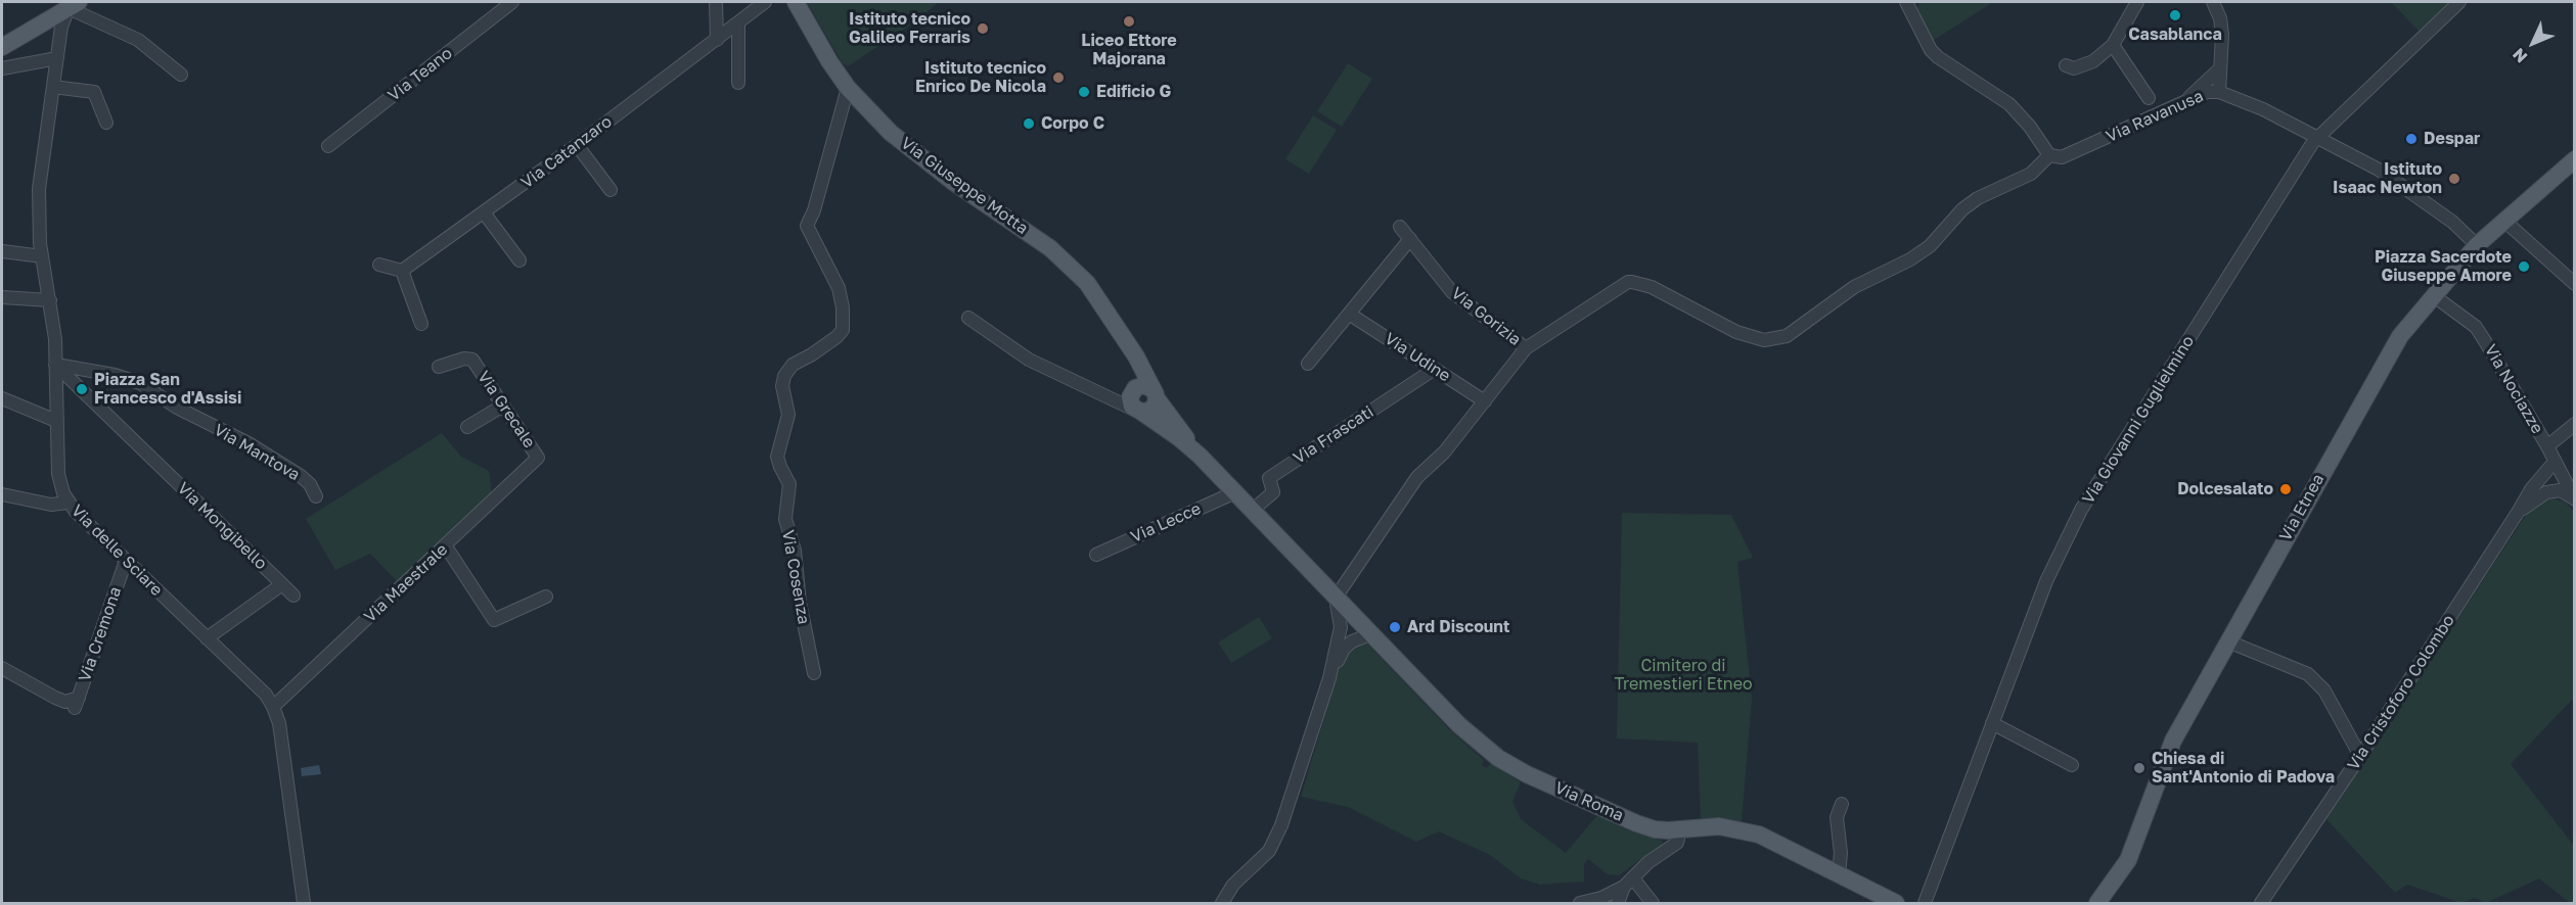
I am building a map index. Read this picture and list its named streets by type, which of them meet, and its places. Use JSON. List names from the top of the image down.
{
  "streets": {
    "main road": ["Via Giuseppe Motta", "Via Etnea", "Via Roma"],
    "street": [
      "Via Teano",
      "Via Ravanusa",
      "Via Catanzaro",
      "Via Gorizia",
      "Via Udine",
      "Via Nociazze",
      "Via Grecale",
      "Via Giovanni Guglielmino",
      "Via Frascati",
      "Via Mantova",
      "Via Lecce",
      "Via Mongibello",
      "Via delle Sciare",
      "Via Cosenza",
      "Via Maestrale",
      "Via Cremona",
      "Via Cristoforo Colombo"
    ]
  },
  "crossings": [
    ["Via Ravanusa", "Via Giovanni Guglielmino"],
    ["Via Ravanusa", "Via Etnea"],
    ["Via Giuseppe Motta", "Via Cosenza"],
    ["Via Udine", "Via Frascati"],
    ["Via Nociazze", "Via Etnea"],
    ["Via Nociazze", "Via Cristoforo Colombo"],
    ["Via Grecale", "Via Maestrale"],
    ["Via Mantova", "Via Mongibello"],
    ["Via Mantova", "Via delle Sciare"],
    ["Via Mongibello", "Via delle Sciare"],
    ["Via delle Sciare", "Via Maestrale"],
    ["Via delle Sciare", "Via Cremona"]
  ],
  "parks": ["Cimitero di Tremestieri Etneo"],
  "places": [
    "Casablanca",
    "Liceo Ettore Majorana",
    "Istituto tecnico Galileo Ferraris",
    "Istituto tecnico Enrico De Nicola",
    "Edificio G",
    "Corpo C",
    "Despar",
    "Istituto Isaac Newton",
    "Piazza Sacerdote Giuseppe Amore",
    "Piazza San Francesco d'Assisi",
    "Dolcesalato",
    "Ard Discount",
    "Chiesa di Sant'Antonio di Padova"
  ],
  "north": "bottom left"
}
